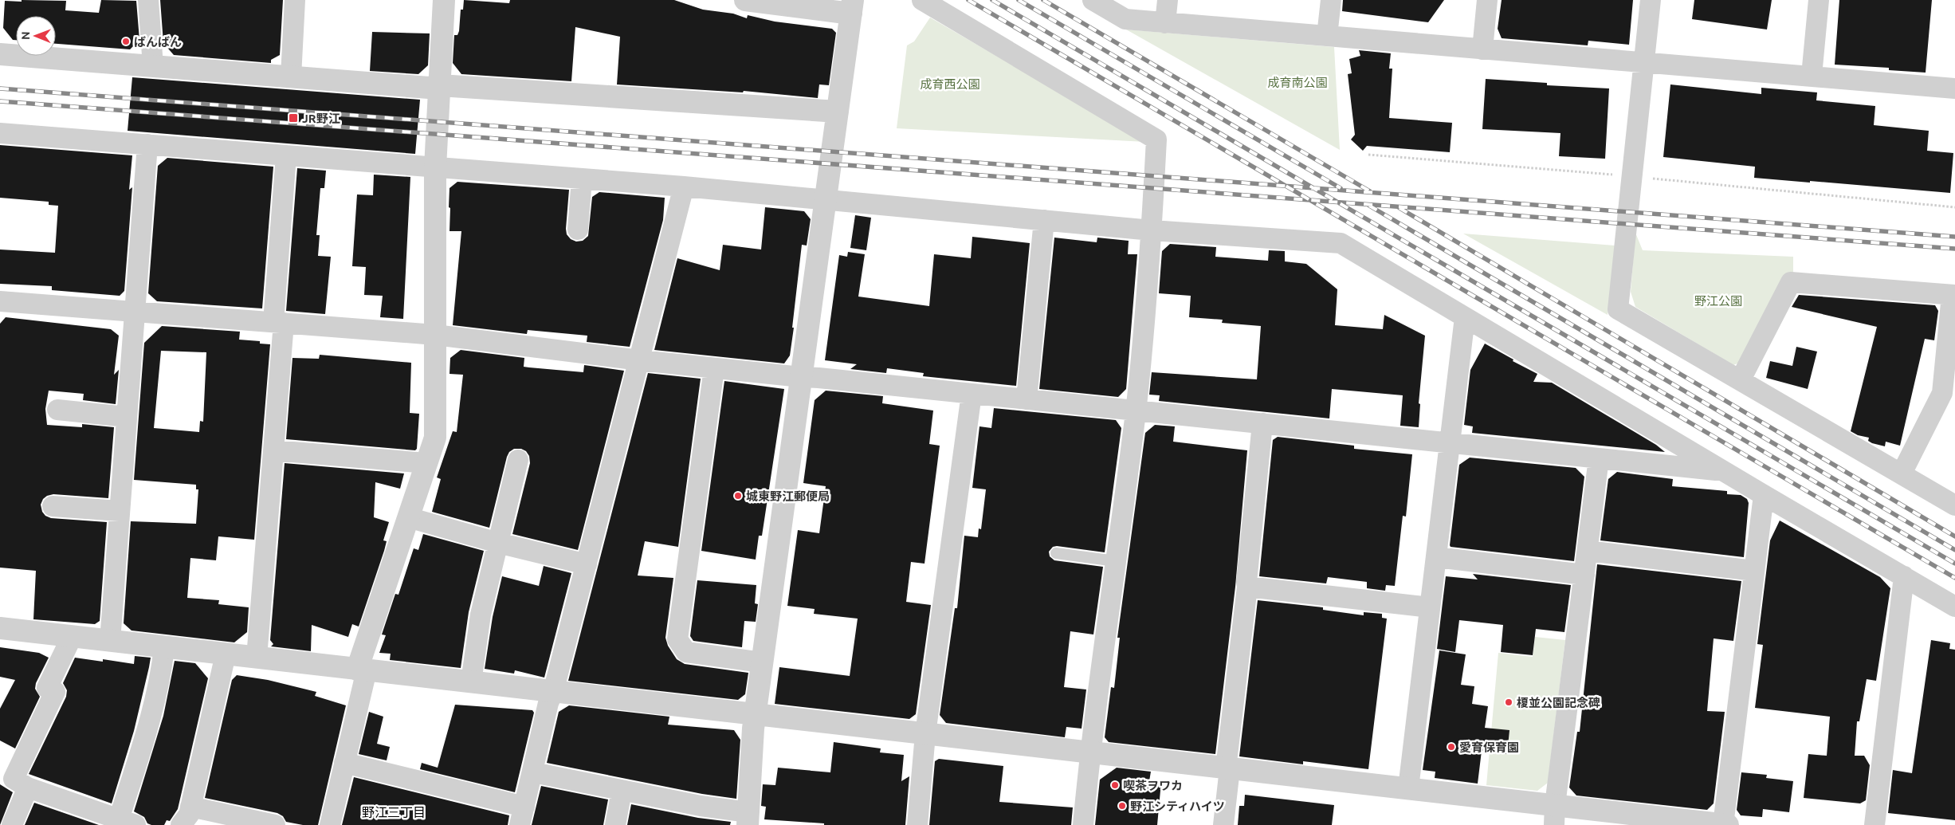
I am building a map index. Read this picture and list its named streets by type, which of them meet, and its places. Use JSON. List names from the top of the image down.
{
  "districts": ["野江三丁目"],
  "parks": ["成育南公園", "成育西公園", "野江公園"],
  "places": {
    "other": [
      "ばんばん",
      "城東野江郵便局",
      "榎並公園記念碑",
      "愛育保育園",
      "喫茶ヲワカ",
      "野江シティハイツ"
    ],
    "transit": ["JR野江"]
  },
  "north": "left"
}
